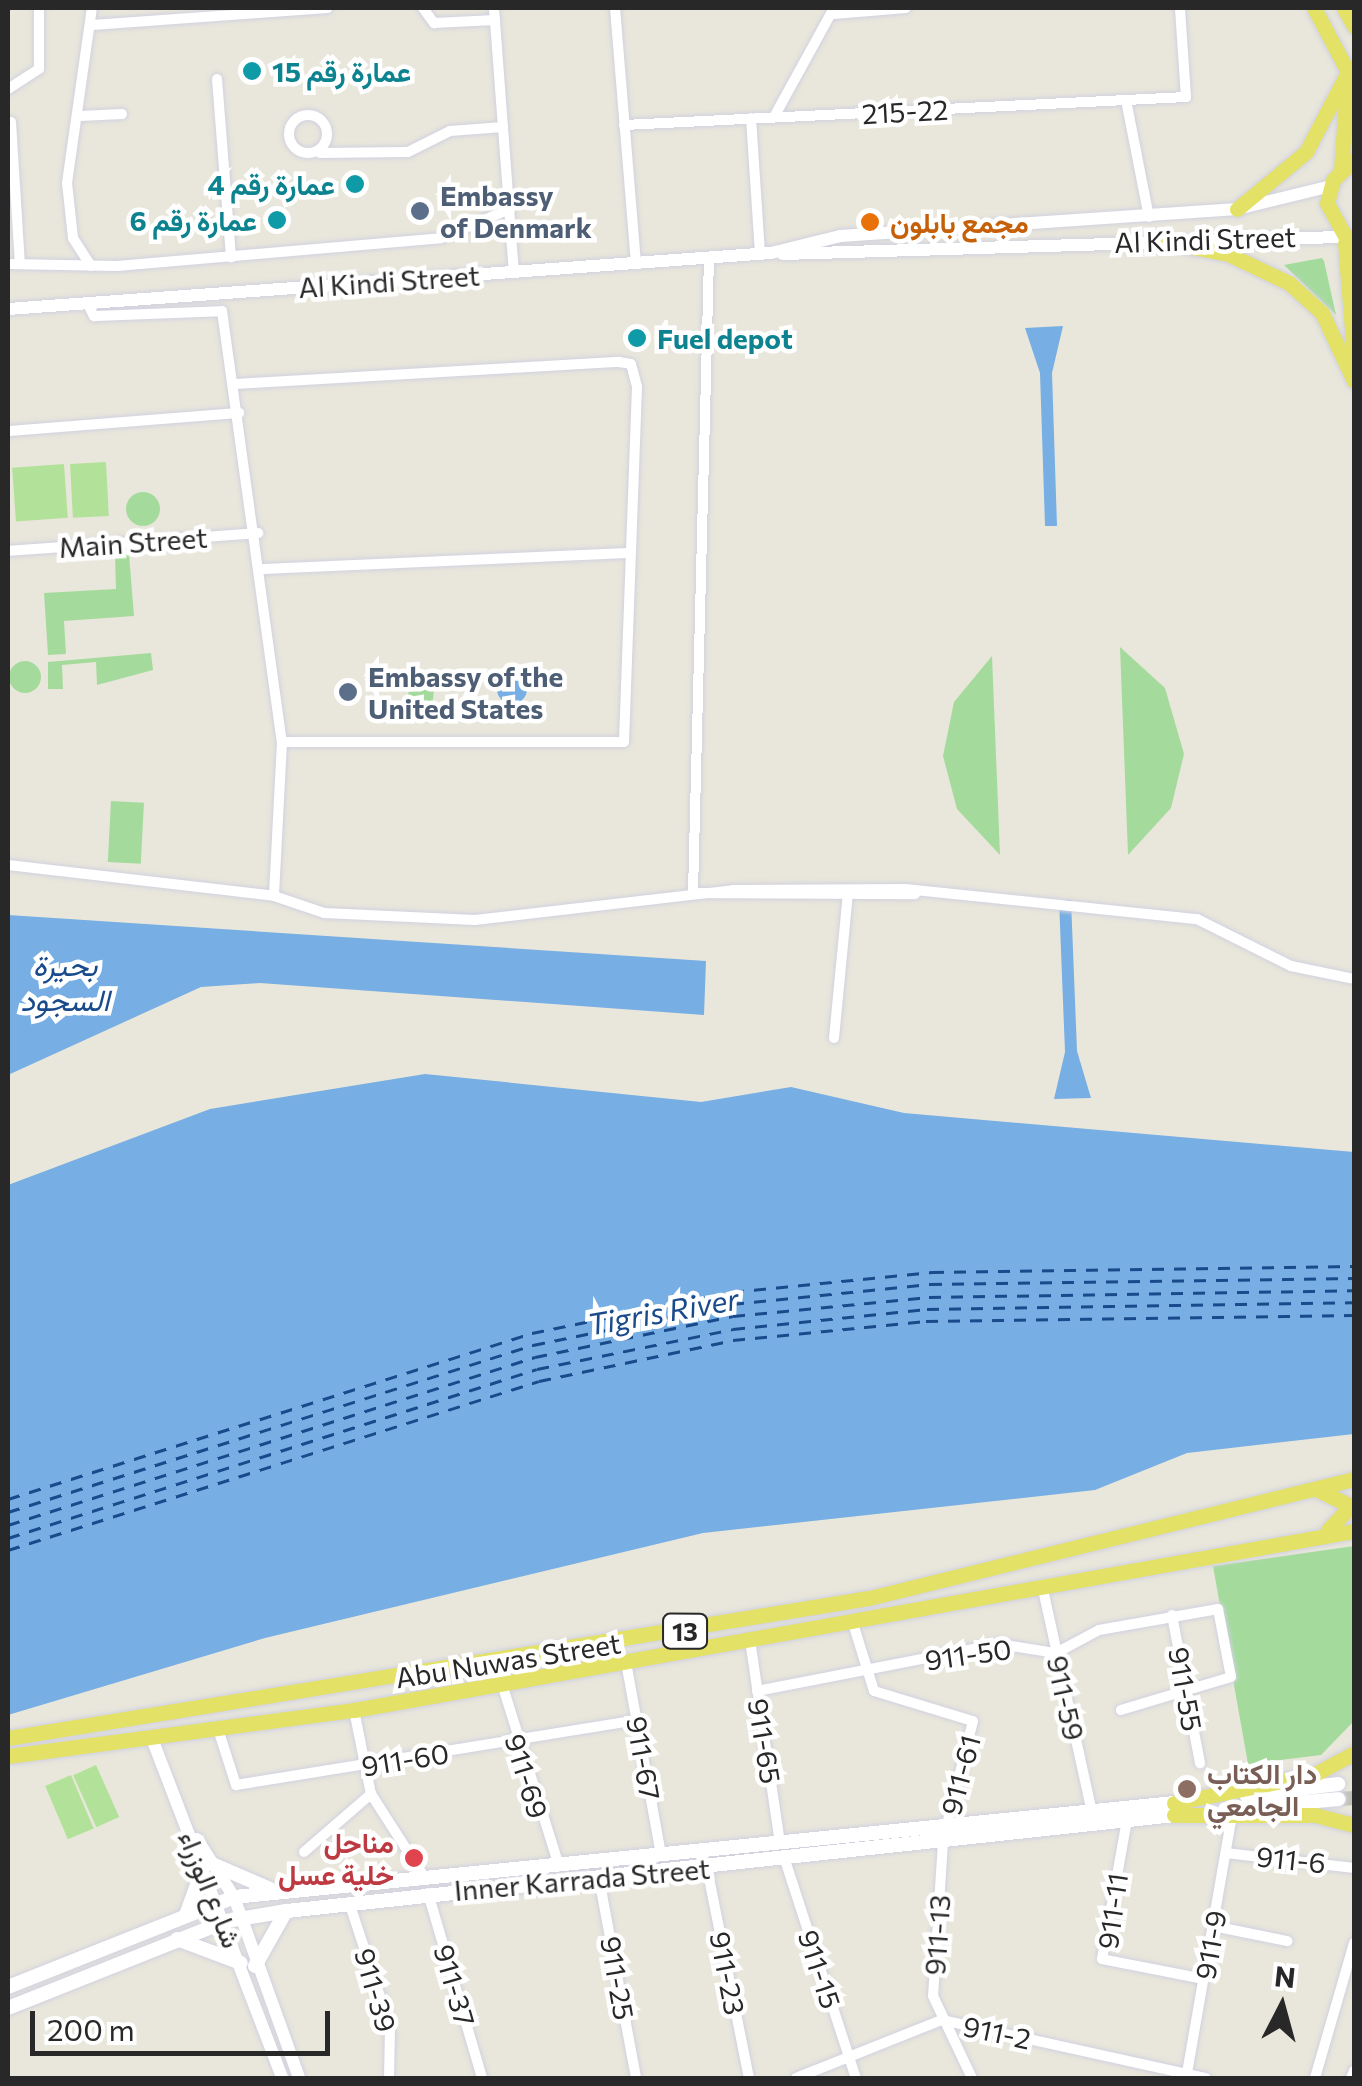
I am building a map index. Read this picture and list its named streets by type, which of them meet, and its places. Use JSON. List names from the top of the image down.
{
  "streets": {
    "main road": ["13", "Abu Nuwas Street", "Inner Karrada Street"],
    "street": [
      "215-22",
      "Al Kindi Street",
      "Main Street",
      "911-50",
      "911-55",
      "911-59",
      "911-65",
      "911-67",
      "911-60",
      "911-61",
      "911-69",
      "911-6",
      "شارع الوزراء",
      "911-11",
      "911-13",
      "911-9",
      "911-15",
      "911-23",
      "911-25",
      "911-37",
      "911-39",
      "911-2"
    ]
  },
  "crossings": [
    ["911-50", "911-59"],
    ["911-50", "911-65"],
    ["911-50", "911-61"],
    ["Abu Nuwas Street", "911-59"],
    ["Abu Nuwas Street", "911-65"],
    ["Abu Nuwas Street", "911-67"],
    ["Abu Nuwas Street", "911-60"],
    ["Abu Nuwas Street", "911-69"],
    ["Abu Nuwas Street", "شارع الوزراء"],
    ["Abu Nuwas Street", "911-37"],
    ["911-59", "Inner Karrada Street"],
    ["911-65", "Inner Karrada Street"],
    ["911-67", "911-60"],
    ["911-67", "Inner Karrada Street"],
    ["911-60", "911-69"],
    ["911-60", "911-37"],
    ["911-61", "Inner Karrada Street"],
    ["911-61", "911-13"],
    ["911-69", "Inner Karrada Street"],
    ["911-6", "911-9"],
    ["Inner Karrada Street", "شارع الوزراء"],
    ["Inner Karrada Street", "911-11"],
    ["Inner Karrada Street", "911-13"],
    ["Inner Karrada Street", "911-15"],
    ["Inner Karrada Street", "911-23"],
    ["Inner Karrada Street", "911-25"],
    ["Inner Karrada Street", "911-37"],
    ["Inner Karrada Street", "911-39"],
    ["911-11", "911-9"],
    ["911-13", "911-2"],
    ["911-9", "911-2"],
    ["911-15", "911-2"]
  ],
  "water": ["بحيرة السجود", "Tigris River"],
  "places": [
    "عمارة رقم 15",
    "عمارة رقم 4",
    "Embassy of Denmark",
    "عمارة رقم 6",
    "مجمع بابلون",
    "Fuel depot",
    "Embassy of the United States",
    "دار الكتاب الجامعي",
    "مناحل خلية عسل"
  ],
  "scale_bar": "200 m",
  "north": "top"
}
